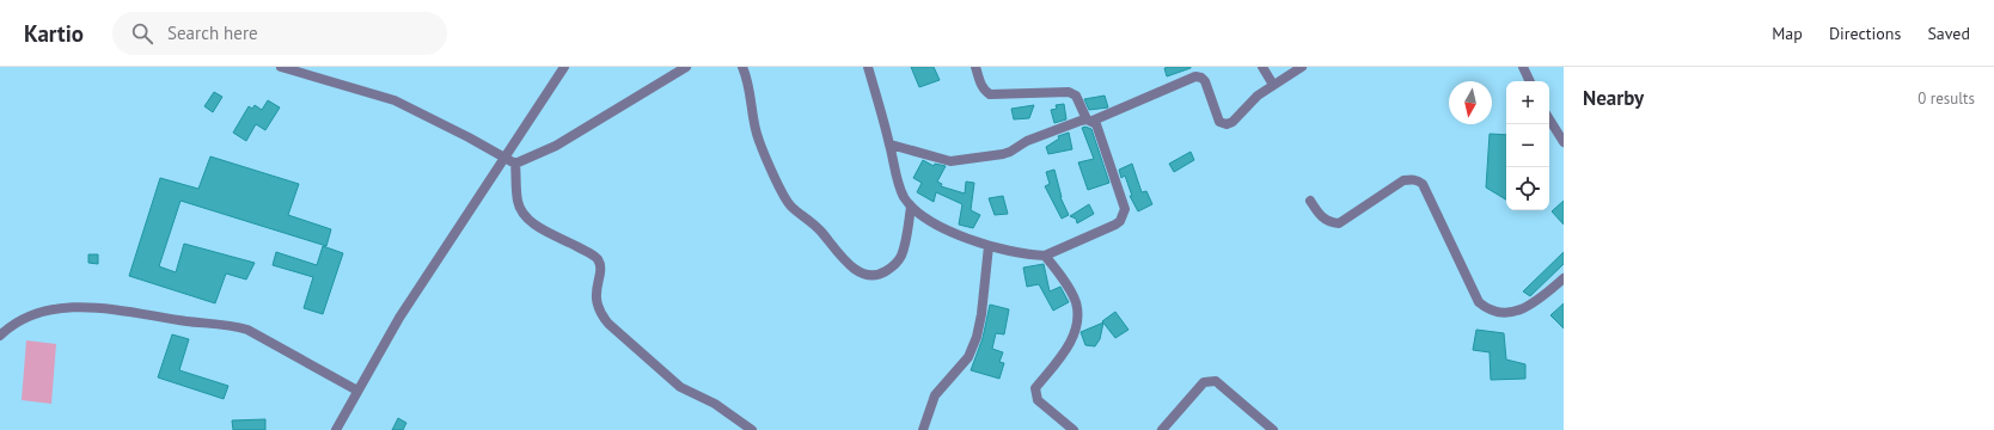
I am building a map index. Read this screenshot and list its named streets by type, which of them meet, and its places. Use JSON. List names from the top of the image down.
{
  "north": "bottom",
  "page": {
    "header": "Kartio",
    "search": "Search here",
    "nav": ["Map", "Directions", "Saved"],
    "heading": ["Nearby", "0 results"],
    "map_buttons": ["+", "−"]
  }
}
